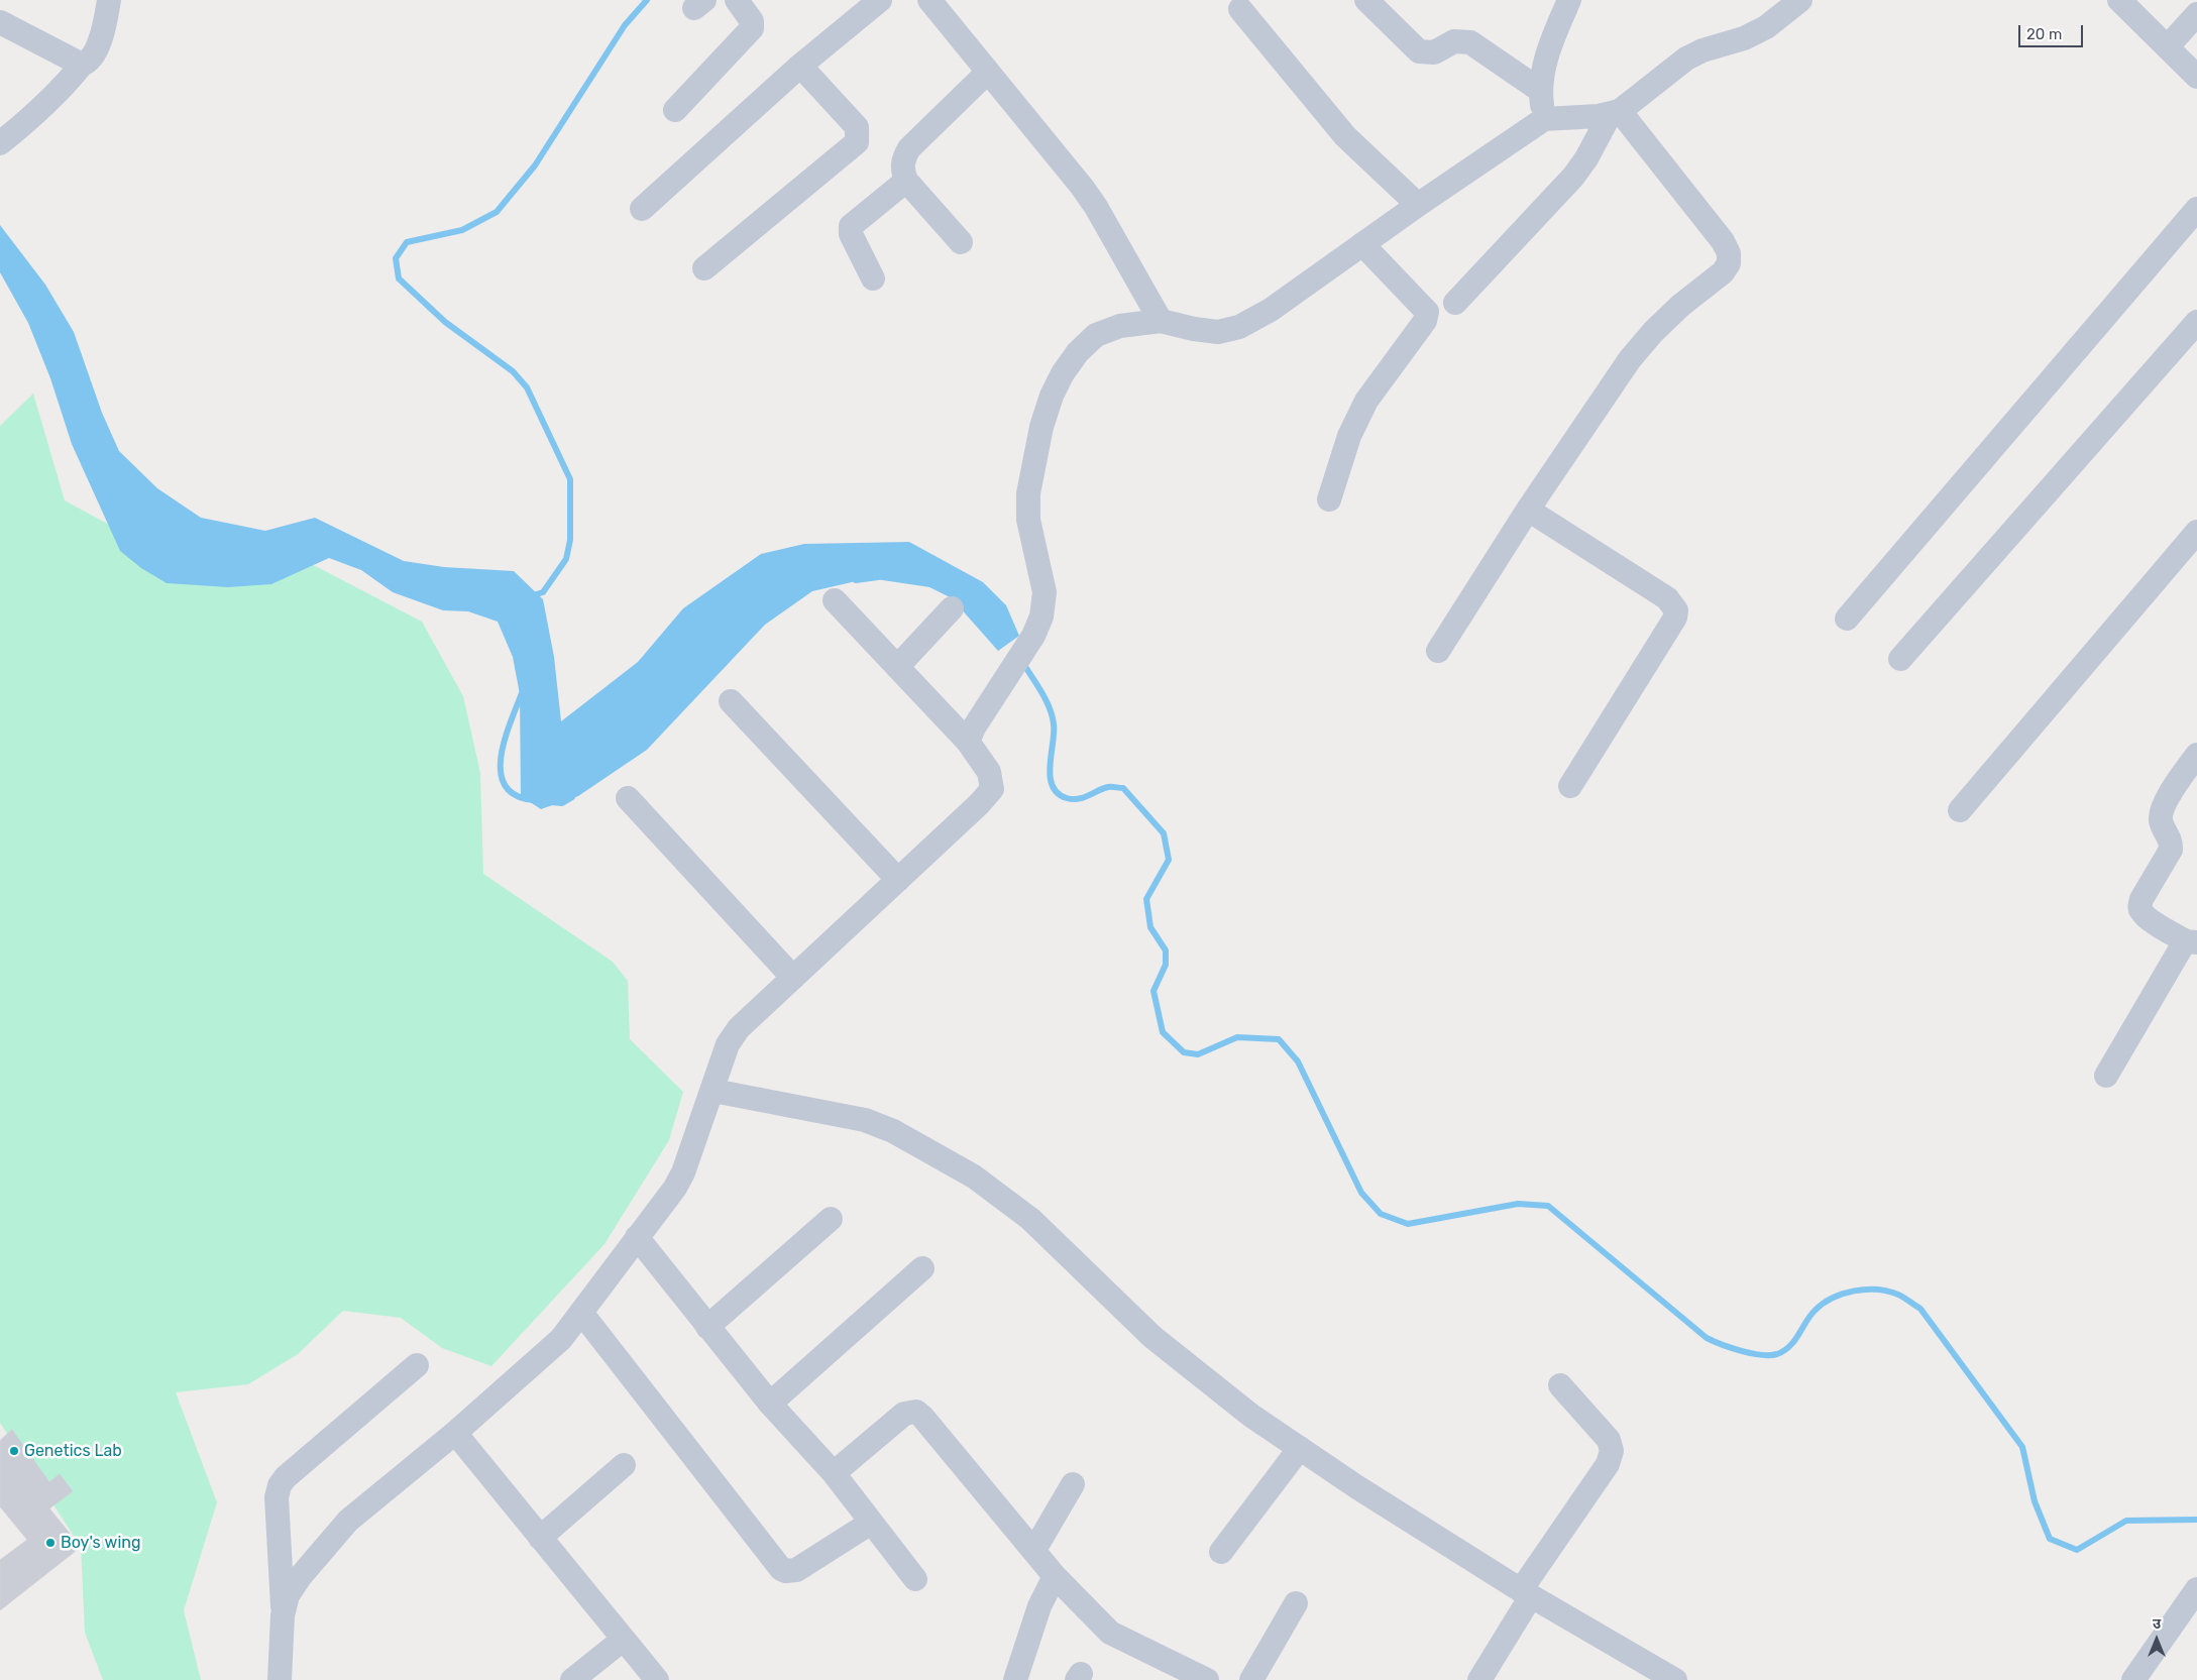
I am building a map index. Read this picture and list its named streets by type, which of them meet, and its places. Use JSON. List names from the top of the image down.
{
  "places": ["Genetics Lab", "Boy's wing"],
  "scale_bar": "20 m",
  "north": "top"
}
